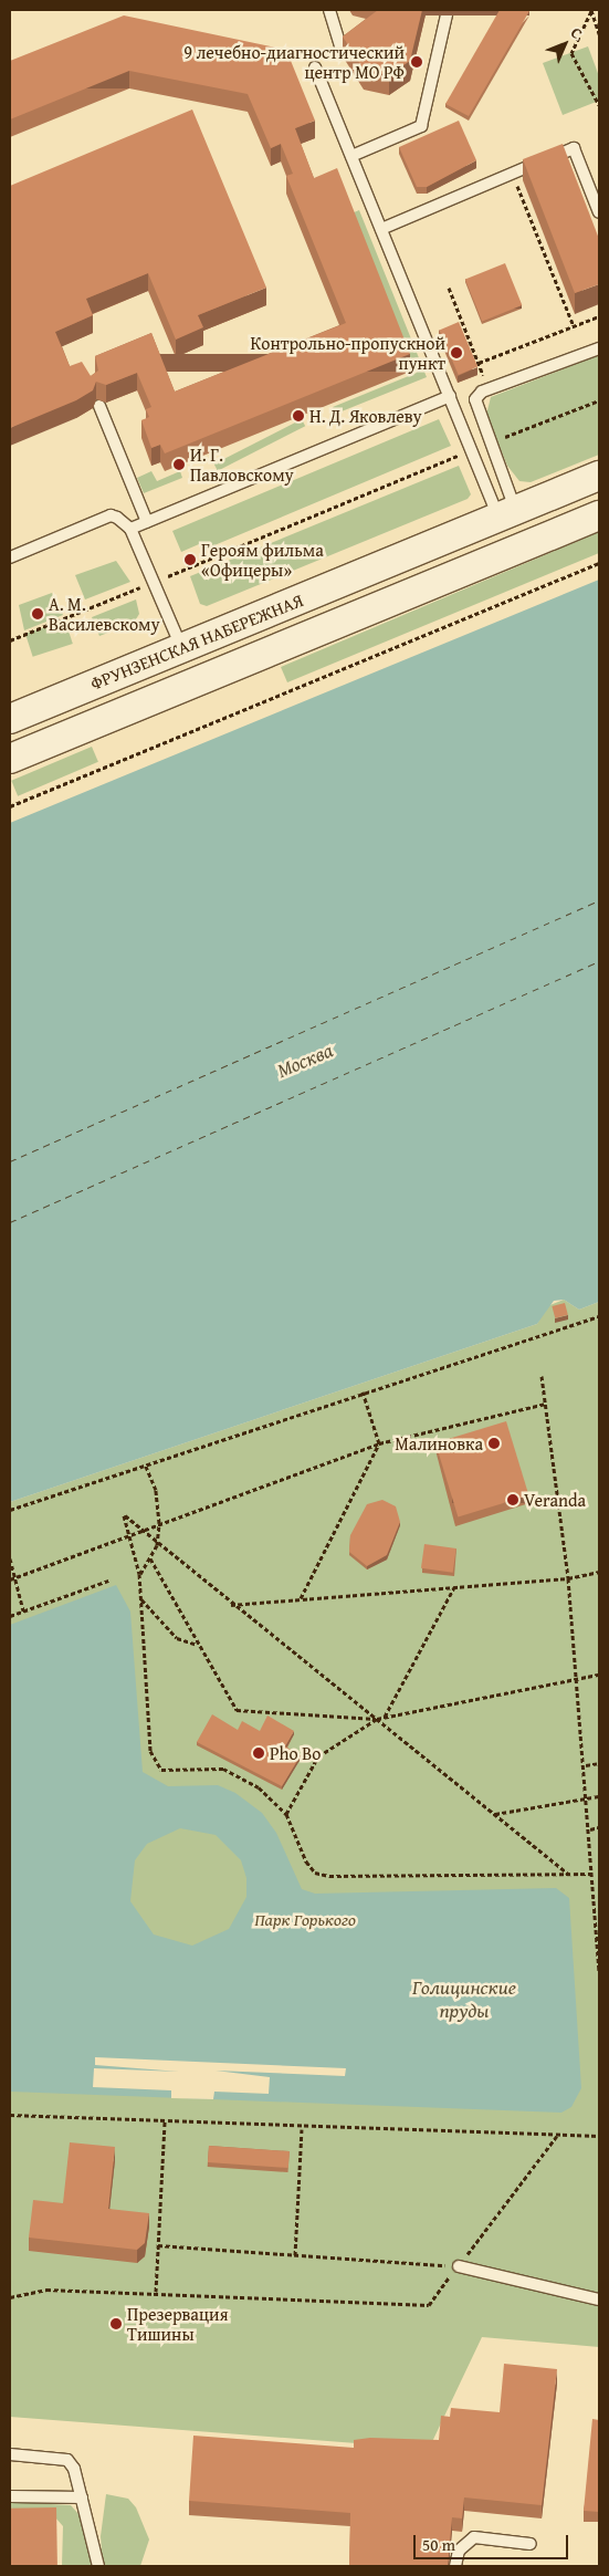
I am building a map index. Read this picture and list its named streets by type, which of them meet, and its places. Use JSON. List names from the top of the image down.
{
  "streets": {
    "main road": ["ФРУНЗЕНСКАЯ НАБЕРЕЖНАЯ"]
  },
  "water": ["Москва", "Голицинские пруды"],
  "parks": ["Парк Горького"],
  "places": [
    "9 лечебно-диагностический центр МО РФ",
    "Контрольно-пропускной пункт",
    "Н. Д. Яковлеву",
    "И. Г. Павловскому",
    "Героям фильма «Офицеры»",
    "А. М. Василевскому",
    "Малиновка",
    "Veranda",
    "Pho Bo",
    "Презервация Тишины"
  ],
  "scale_bar": "50 m",
  "north": "top right"
}
